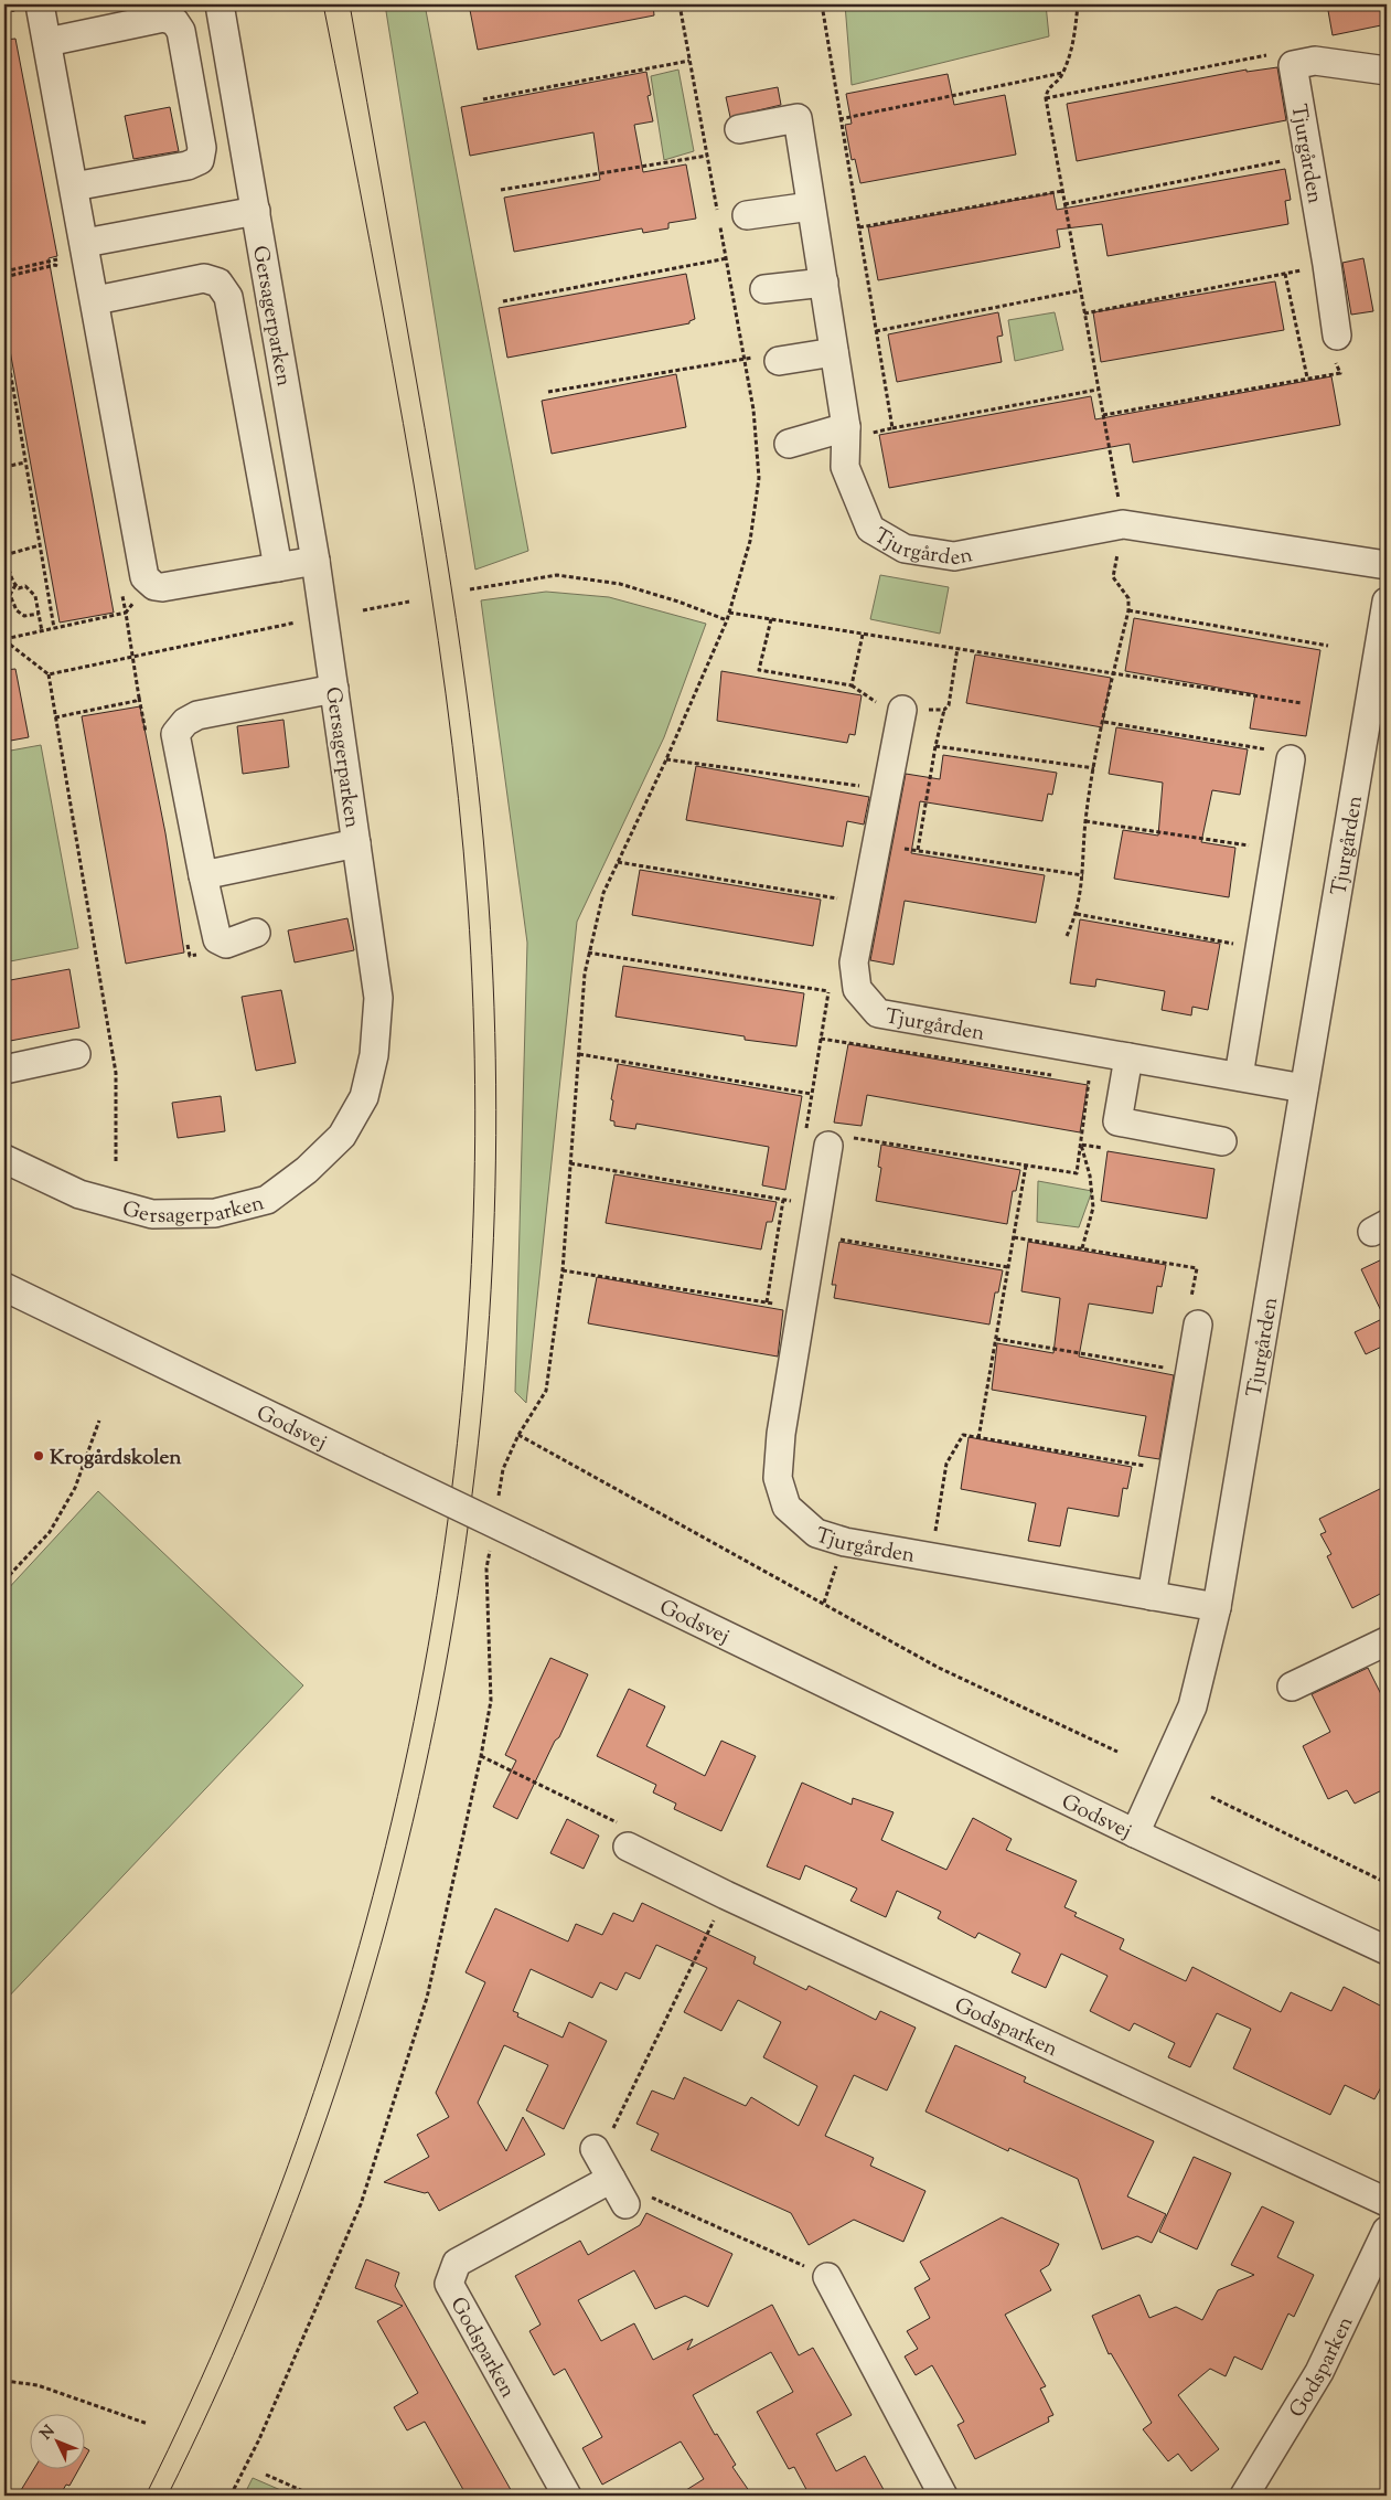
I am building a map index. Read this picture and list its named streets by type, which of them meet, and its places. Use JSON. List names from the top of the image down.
{
  "streets": {
    "street": [
      "Tjurgården",
      "Gersagerparken",
      "Godsvej",
      "Godsparken"
    ]
  },
  "crossings": [
    ["Tjurgården", "Godsvej"]
  ],
  "places": ["Krogårdskolen"],
  "north": "top left"
}
